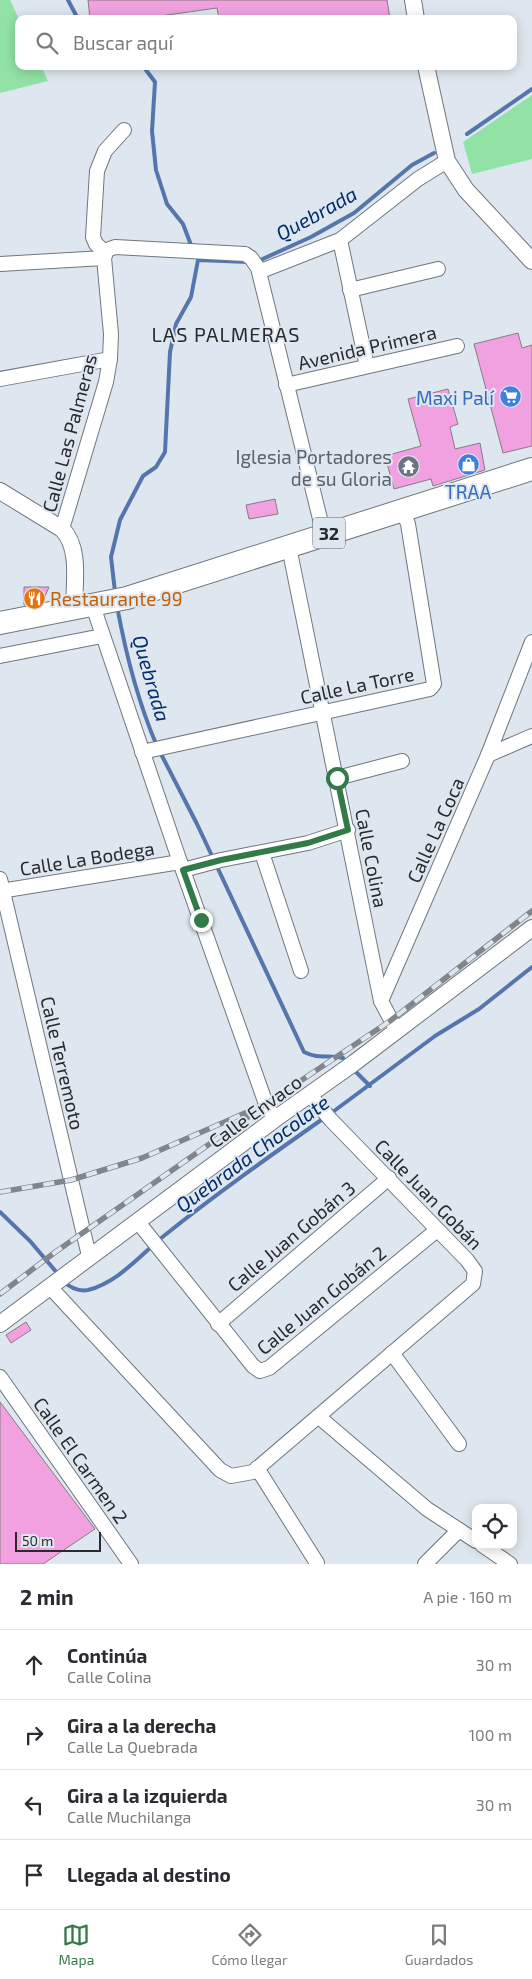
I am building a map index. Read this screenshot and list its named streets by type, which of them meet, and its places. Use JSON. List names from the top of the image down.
{
  "streets": {
    "highway": ["32"],
    "street": [
      "Avenida Primera",
      "Calle Las Palmeras",
      "Calle La Torre",
      "Calle La Coca",
      "Calle La Bodega",
      "Calle Colina",
      "Calle Terremoto",
      "Calle Envaco",
      "Calle Juan Gobán",
      "Calle Juan Gobán 3",
      "Calle Juan Gobán 2",
      "Calle El Carmen 2"
    ]
  },
  "crossings": [
    ["32", "Calle La Torre"],
    ["32", "Calle Colina"],
    ["Calle La Torre", "Calle Colina"],
    ["Calle La Coca", "Calle Colina"],
    ["Calle La Bodega", "Calle Colina"],
    ["Calle La Bodega", "Calle Terremoto"],
    ["Calle Terremoto", "Calle Envaco"],
    ["Calle Envaco", "Calle Juan Gobán"],
    ["Calle Envaco", "Calle Juan Gobán 2"],
    ["Calle Juan Gobán", "Calle Juan Gobán 3"],
    ["Calle Juan Gobán", "Calle Juan Gobán 2"],
    ["Calle Juan Gobán 3", "Calle Juan Gobán 2"]
  ],
  "districts": ["LAS PALMERAS"],
  "water": ["Quebrada", "Quebrada Chocolate"],
  "places": {
    "supermarket": ["Maxi Palí"],
    "shop": ["TRAA"],
    "temple": ["Iglesia Portadores de su Gloria"],
    "restaurant": ["Restaurante 99"]
  },
  "scale_bar": "50 m",
  "page": {
    "search": "Buscar aquí",
    "scale": "50 m",
    "heading": ["2 min", "A pie · 160 m"],
    "list": [
      ["Continúa", "Calle Colina", "30 m"],
      ["Gira a la derecha", "Calle La Quebrada", "100 m"],
      ["Gira a la izquierda", "Calle Muchilanga", "30 m"],
      "Llegada al destino"
    ],
    "nav": ["Mapa", "Cómo llegar", "Guardados"]
  }
}
